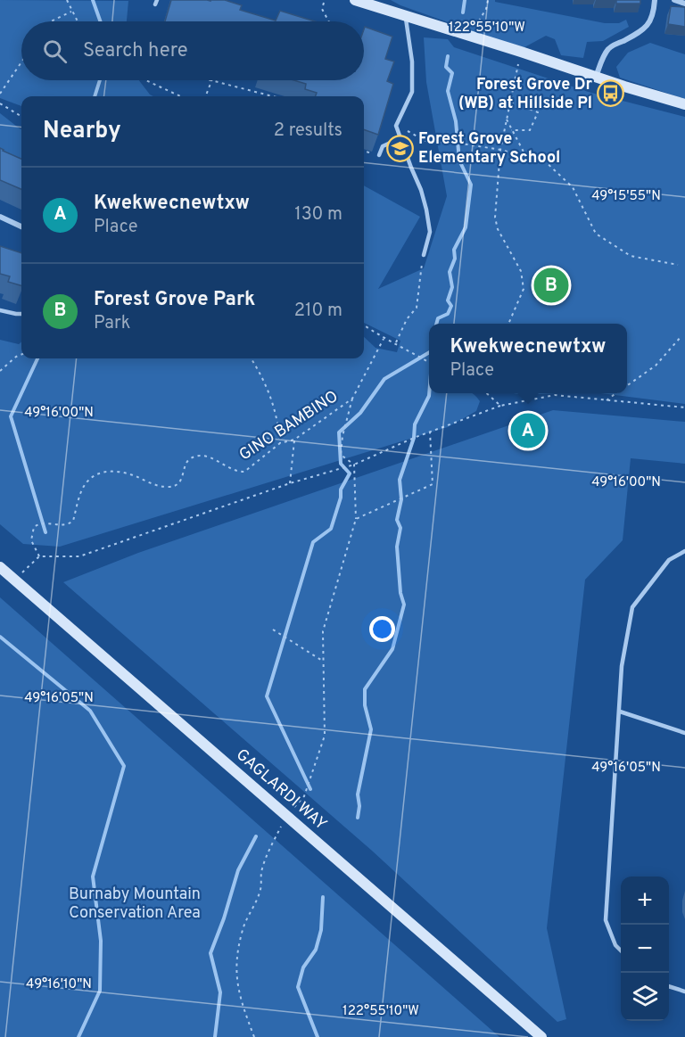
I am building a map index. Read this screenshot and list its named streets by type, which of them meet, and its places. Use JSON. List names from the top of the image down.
{
  "streets": {
    "main road": ["GAGLARDI WAY"],
    "path": ["GINO BAMBINO"]
  },
  "parks": ["Burnaby Mountain Conservation Area"],
  "places": {
    "bus stop": ["Forest Grove Dr (WB) at Hillside Pl"],
    "school or university": ["Forest Grove Elementary School"]
  },
  "page": {
    "search": "Search here",
    "heading": ["Nearby", "2 results"],
    "list": [
      {
        "mark": "A",
        "name": "Kwekwecnewtxw",
        "note": "Place",
        "value": "130 m"
      },
      {
        "mark": "B",
        "name": "Forest Grove Park",
        "note": "Park",
        "value": "210 m"
      }
    ],
    "pins": ["B", "A"],
    "popup": ["Kwekwecnewtxw", "Place"],
    "map_buttons": ["+", "−"]
  },
  "coordinates": [
    "122°55'10\"W",
    "49°15'55\"N",
    "49°16'00\"N",
    "49°16'05\"N",
    "49°16'10\"N"
  ]
}
